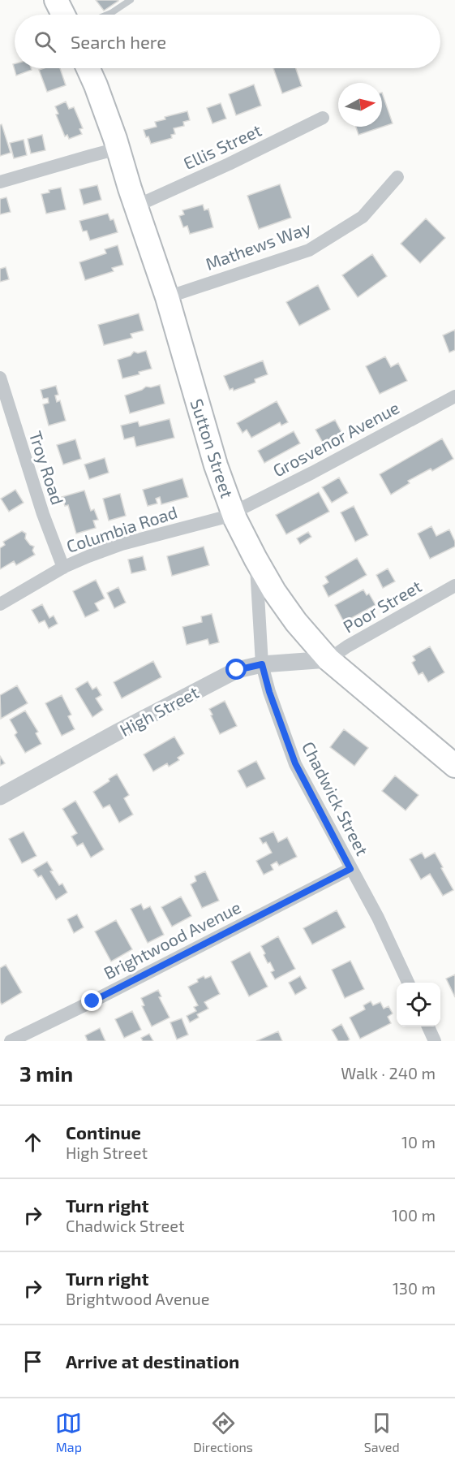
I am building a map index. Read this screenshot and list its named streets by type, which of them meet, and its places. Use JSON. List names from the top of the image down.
{
  "streets": {
    "highway": ["Sutton Street"],
    "street": [
      "Ellis Street",
      "Mathews Way",
      "Grosvenor Avenue",
      "Troy Road",
      "Columbia Road",
      "Poor Street",
      "High Street",
      "Chadwick Street",
      "Brightwood Avenue"
    ]
  },
  "crossings": [
    ["Ellis Street", "Sutton Street"],
    ["Mathews Way", "Sutton Street"],
    ["Grosvenor Avenue", "Sutton Street"],
    ["Grosvenor Avenue", "Columbia Road"],
    ["Sutton Street", "Columbia Road"],
    ["Sutton Street", "Poor Street"],
    ["Sutton Street", "High Street"],
    ["Sutton Street", "Chadwick Street"],
    ["Troy Road", "Columbia Road"],
    ["Poor Street", "High Street"],
    ["High Street", "Chadwick Street"],
    ["Chadwick Street", "Brightwood Avenue"]
  ],
  "north": "right",
  "page": {
    "search": "Search here",
    "heading": ["3 min", "Walk · 240 m"],
    "list": [
      ["Continue", "High Street", "10 m"],
      ["Turn right", "Chadwick Street", "100 m"],
      ["Turn right", "Brightwood Avenue", "130 m"],
      "Arrive at destination"
    ],
    "nav": ["Map", "Directions", "Saved"]
  }
}
